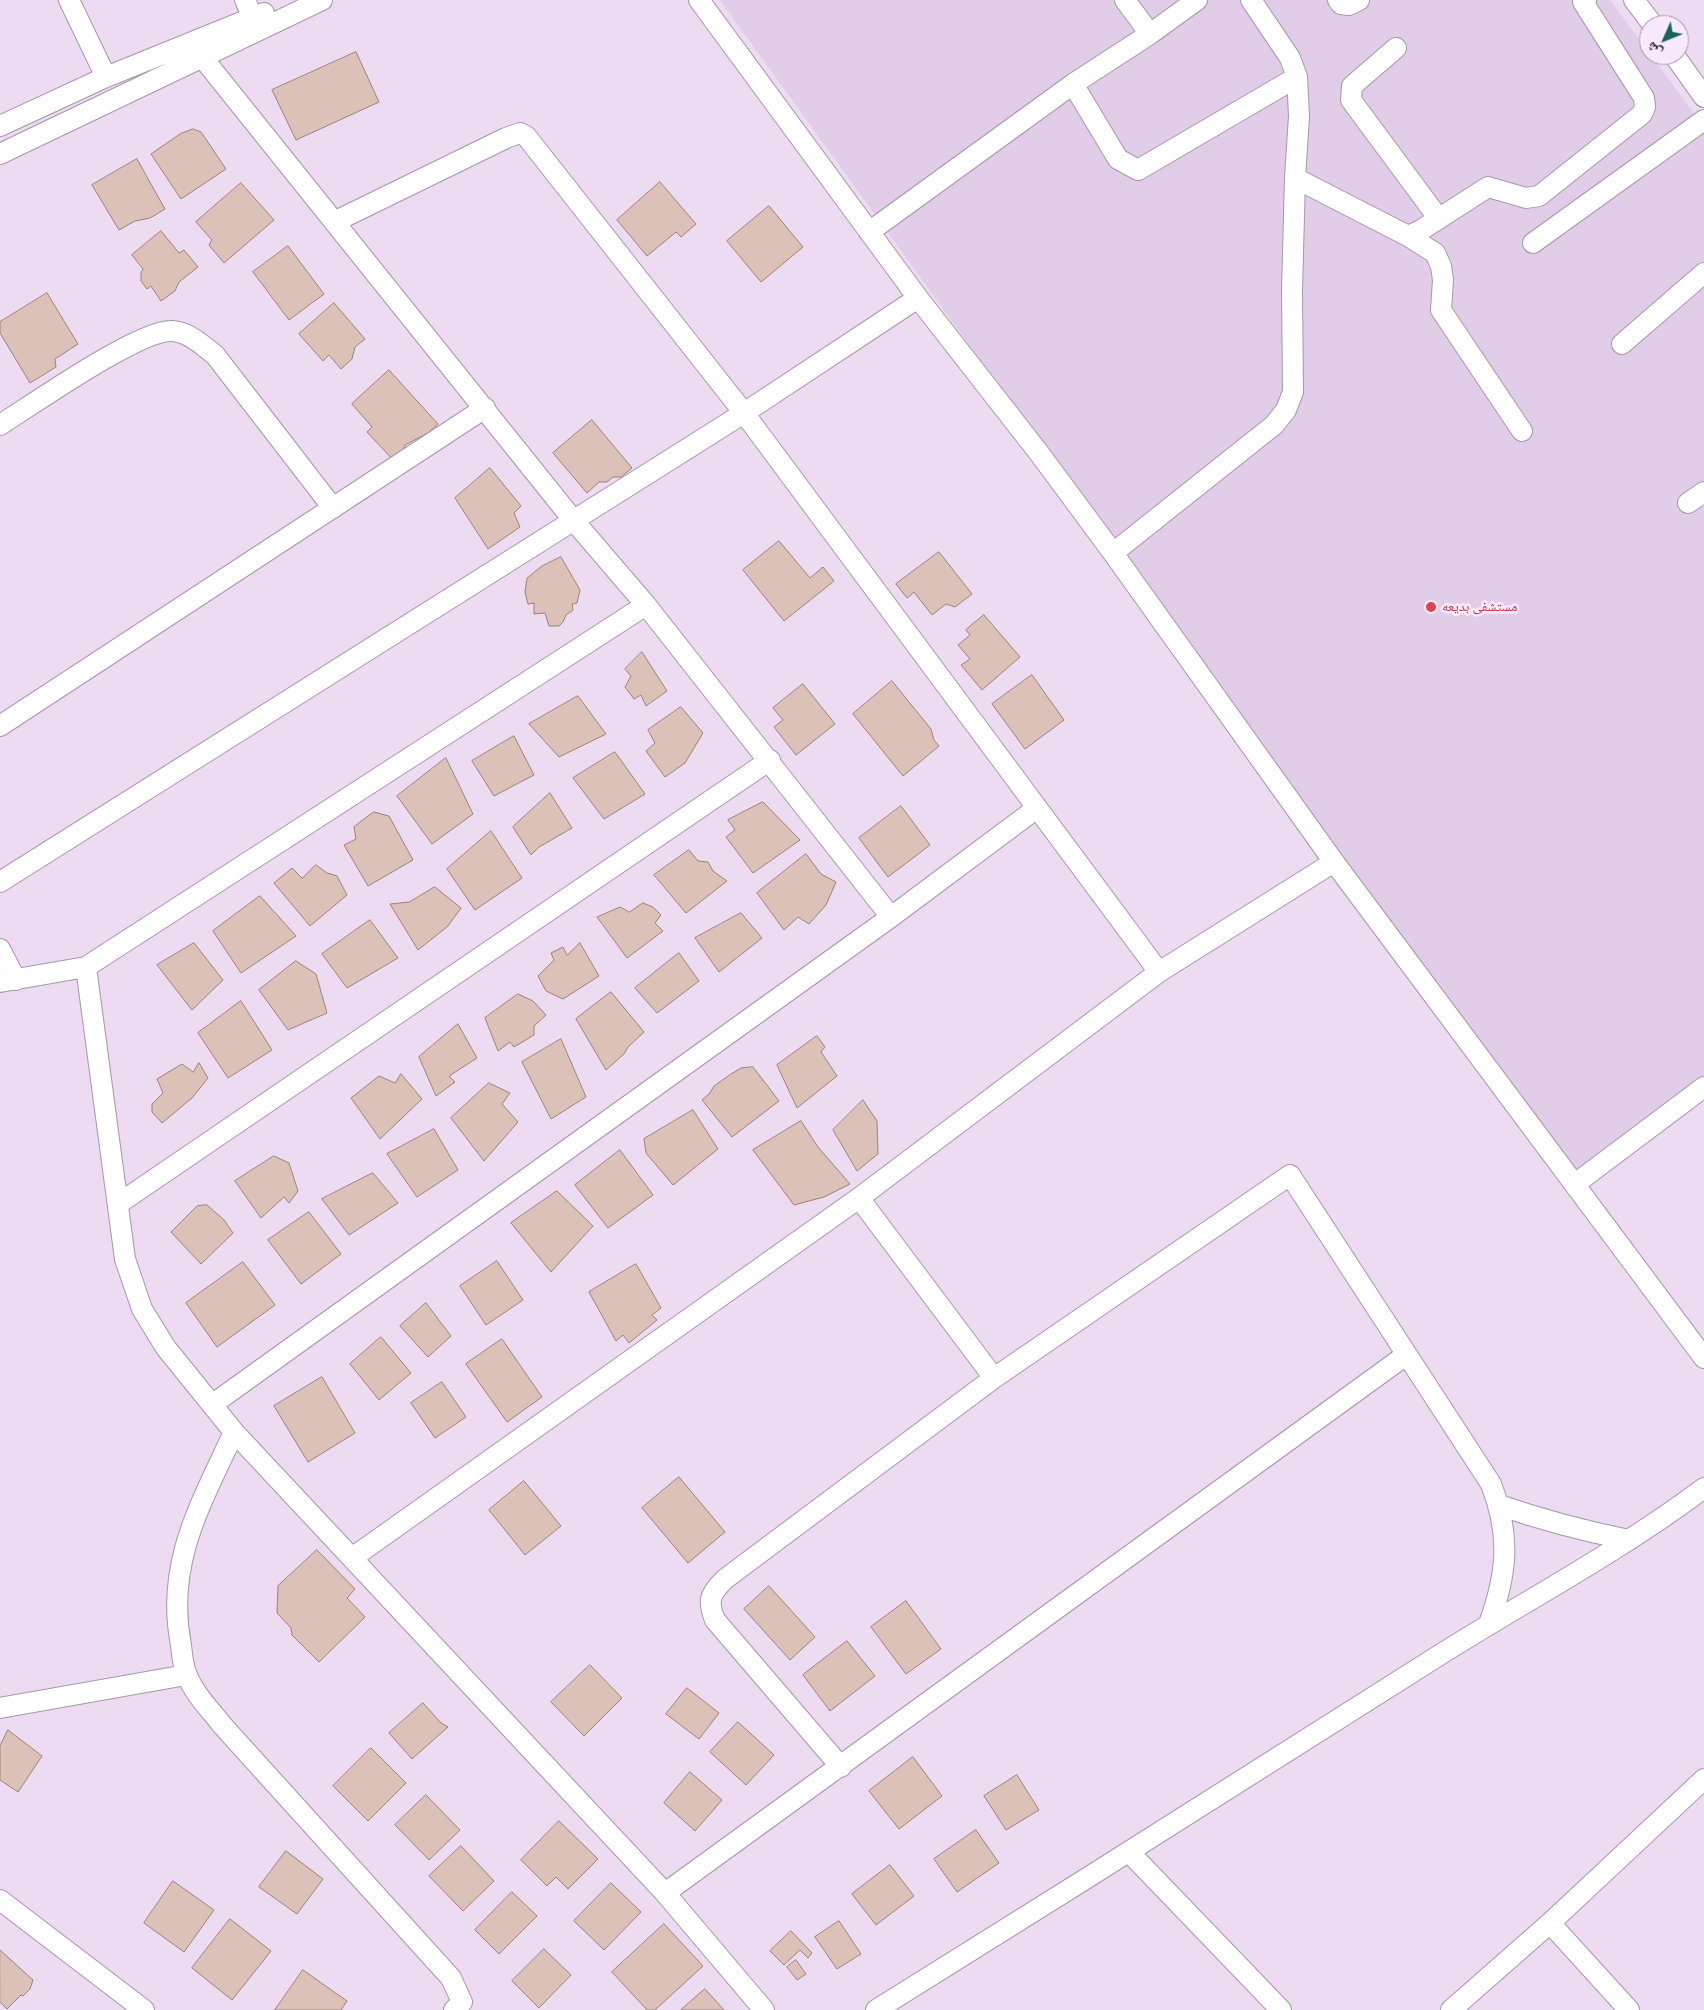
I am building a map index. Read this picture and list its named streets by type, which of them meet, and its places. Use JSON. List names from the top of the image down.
{
  "places": ["مستشفى بديعه"],
  "north": "bottom left"
}
